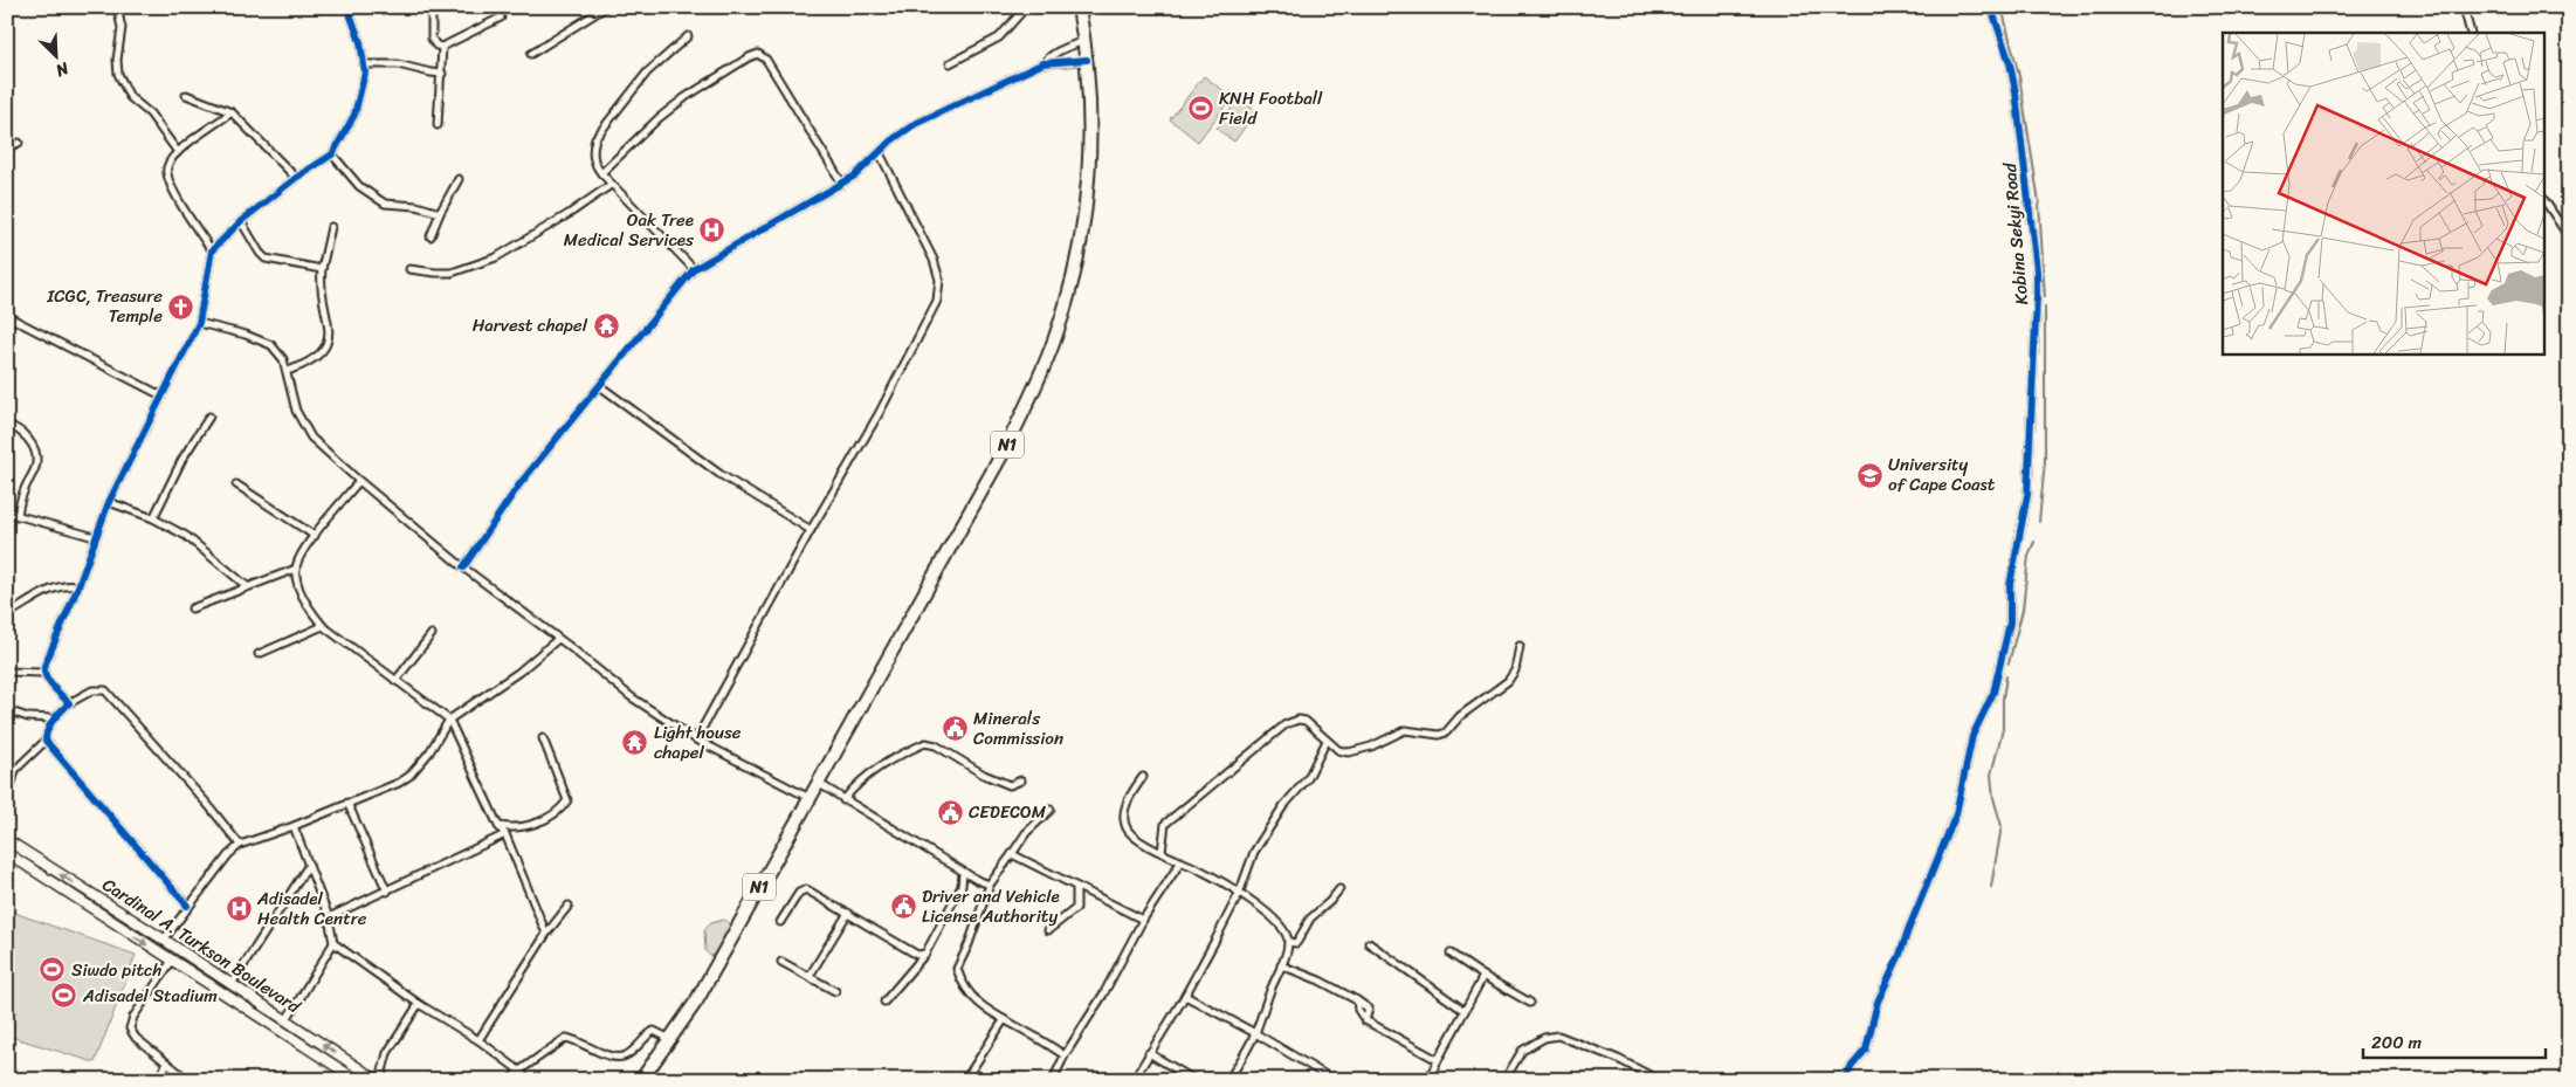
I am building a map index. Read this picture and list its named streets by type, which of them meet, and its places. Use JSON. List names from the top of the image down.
{
  "streets": {
    "highway": ["N1"],
    "street": ["Kobina Sekyi Road", "Cardinal A. Turkson Boulevard"]
  },
  "places": {
    "sports": ["KNH Football Field", "Siwdo pitch", "Adisadel Stadium"],
    "hospital": ["Oak Tree Medical Services", "Adisadel Health Centre"],
    "church": ["ICGC, Treasure Temple"],
    "temple": ["Harvest chapel", "Light house chapel"],
    "school or university": ["University of Cape Coast"],
    "public building": ["Minerals Commission", "CEDECOM", "Driver and Vehicle License Authority"]
  },
  "scale_bar": "200 m",
  "north": "bottom right"
}
